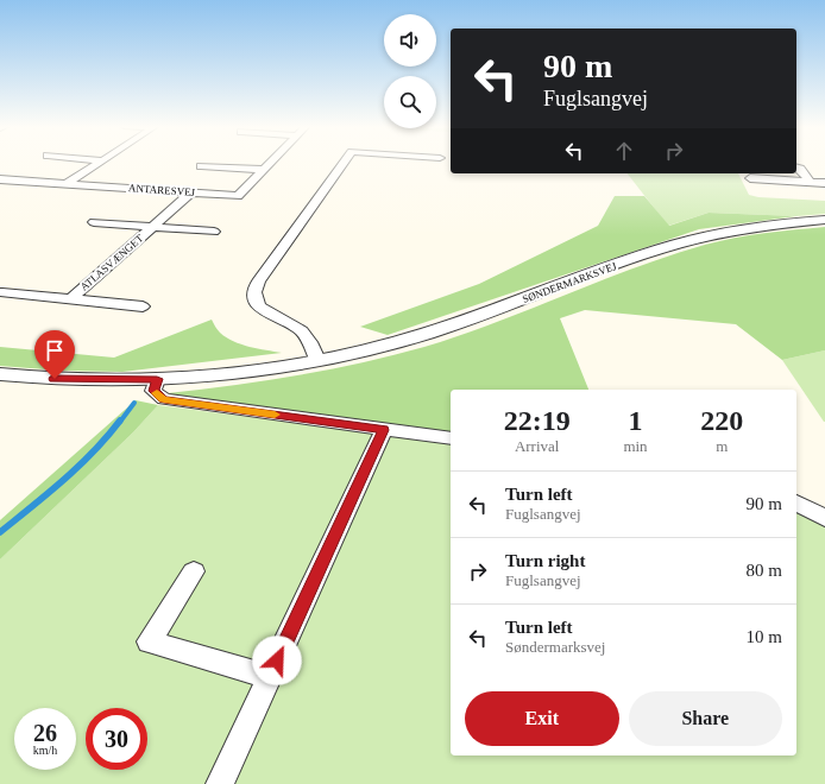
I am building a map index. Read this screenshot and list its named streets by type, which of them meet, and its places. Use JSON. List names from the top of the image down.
{
  "streets": {
    "street": ["ANTARESVEJ", "ATLASVÆNGET", "SØNDERMARKSVEJ"]
  },
  "crossings": [
    ["ANTARESVEJ", "ATLASVÆNGET"]
  ],
  "page": {
    "turn": ["90 m", "Fuglsangvej"],
    "eta": [
      "22:19",
      "Arrival",
      "1",
      "min",
      "220",
      "m"
    ],
    "list": [
      {
        "name": "Turn left",
        "note": "Fuglsangvej",
        "value": "90 m"
      },
      {
        "name": "Turn right",
        "note": "Fuglsangvej",
        "value": "80 m"
      },
      {
        "name": "Turn left",
        "note": "Søndermarksvej",
        "value": "10 m"
      }
    ],
    "buttons": ["Exit", "Share"],
    "speed": "26 km/h",
    "limit": "30"
  }
}
